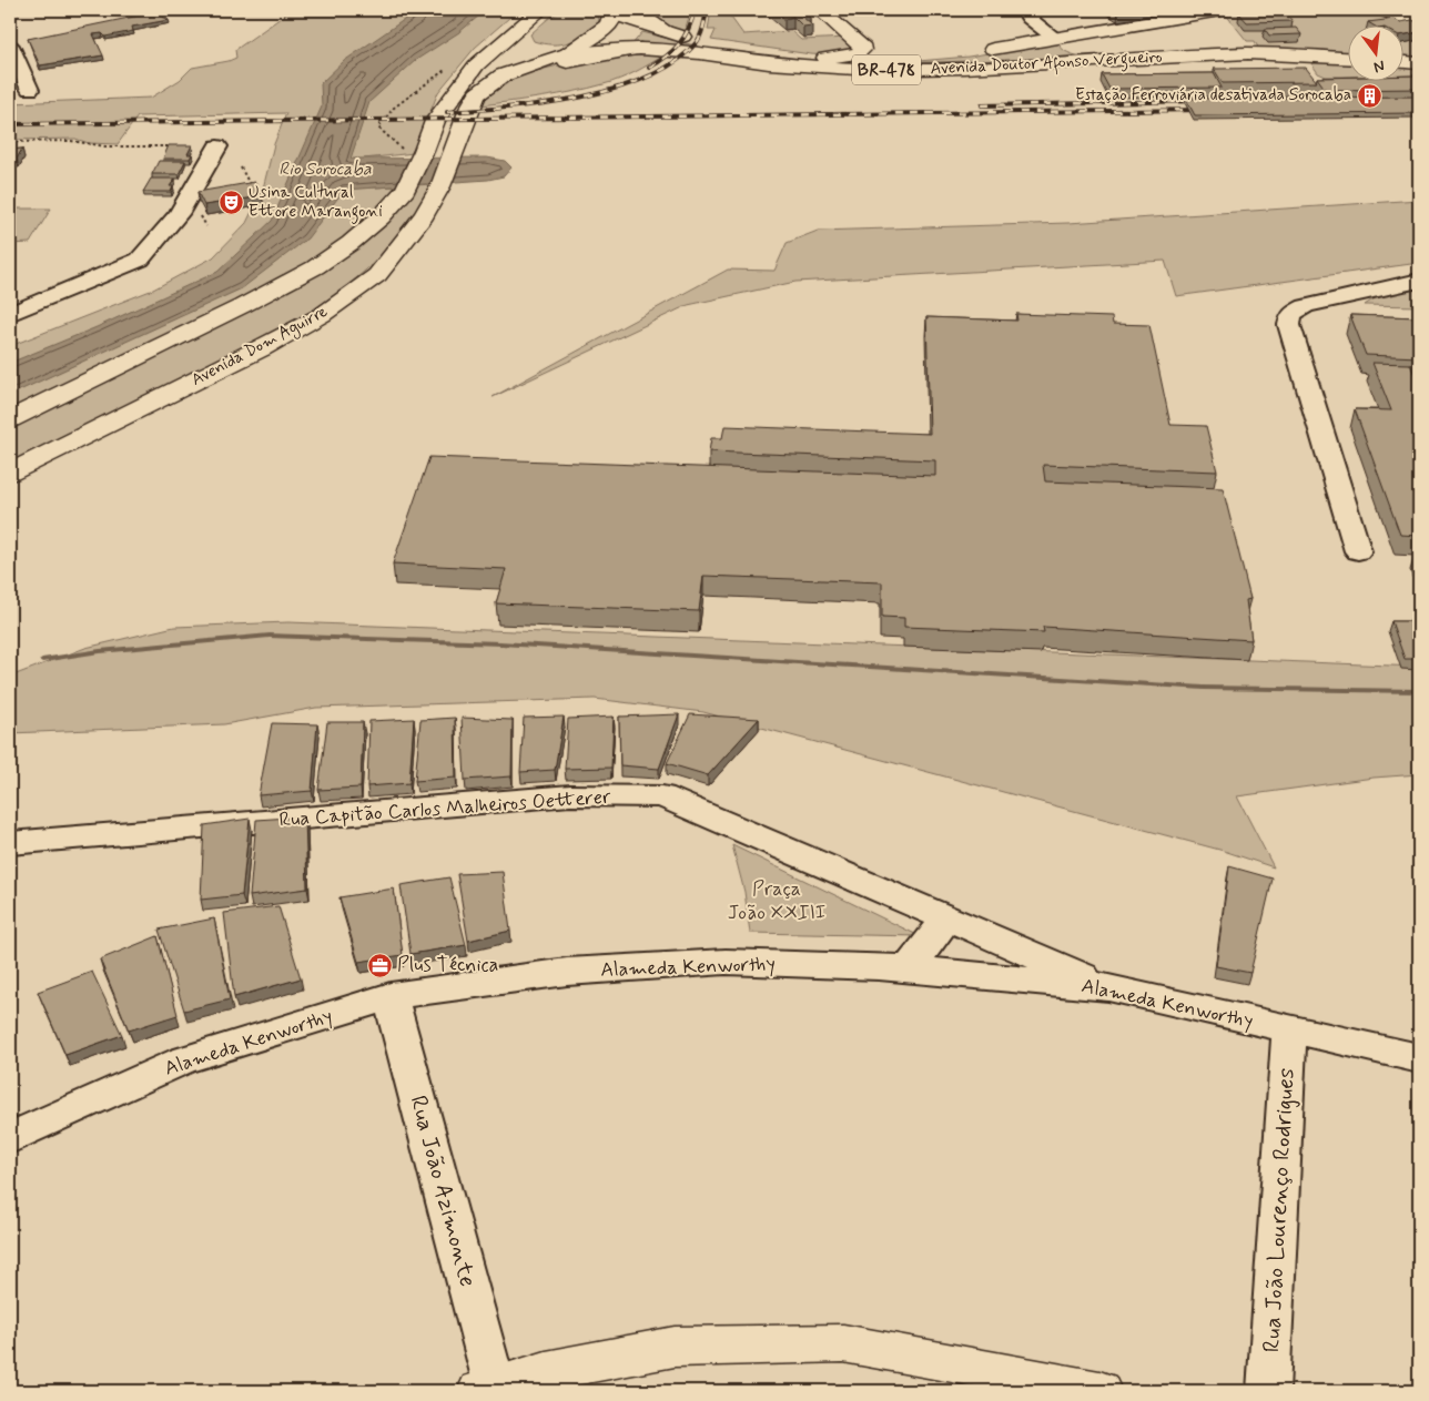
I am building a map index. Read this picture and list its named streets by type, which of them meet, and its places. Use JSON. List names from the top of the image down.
{
  "streets": {
    "main road": ["Avenida Doutor Afonso Vergueiro", "BR-478", "Avenida Dom Aguirre"],
    "street": [
      "Rua Capitão Carlos Malheiros Oetterer",
      "Alameda Kenworthy",
      "Rua João Azimonte",
      "Rua João Lourenço Rodrigues"
    ]
  },
  "crossings": [
    ["Avenida Doutor Afonso Vergueiro", "BR-478"],
    ["Avenida Doutor Afonso Vergueiro", "Avenida Dom Aguirre"],
    ["BR-478", "Avenida Dom Aguirre"],
    ["Rua Capitão Carlos Malheiros Oetterer", "Alameda Kenworthy"],
    ["Alameda Kenworthy", "Rua João Azimonte"],
    ["Alameda Kenworthy", "Rua João Lourenço Rodrigues"]
  ],
  "water": ["Rio Sorocaba"],
  "parks": ["Praça João XXIII"],
  "places": {
    "building": ["Estação Ferroviária desativada Sorocaba"],
    "theatre": ["Usina Cultural Ettore Marangoni"],
    "office": ["Plus Técnica"]
  },
  "north": "bottom"
}
